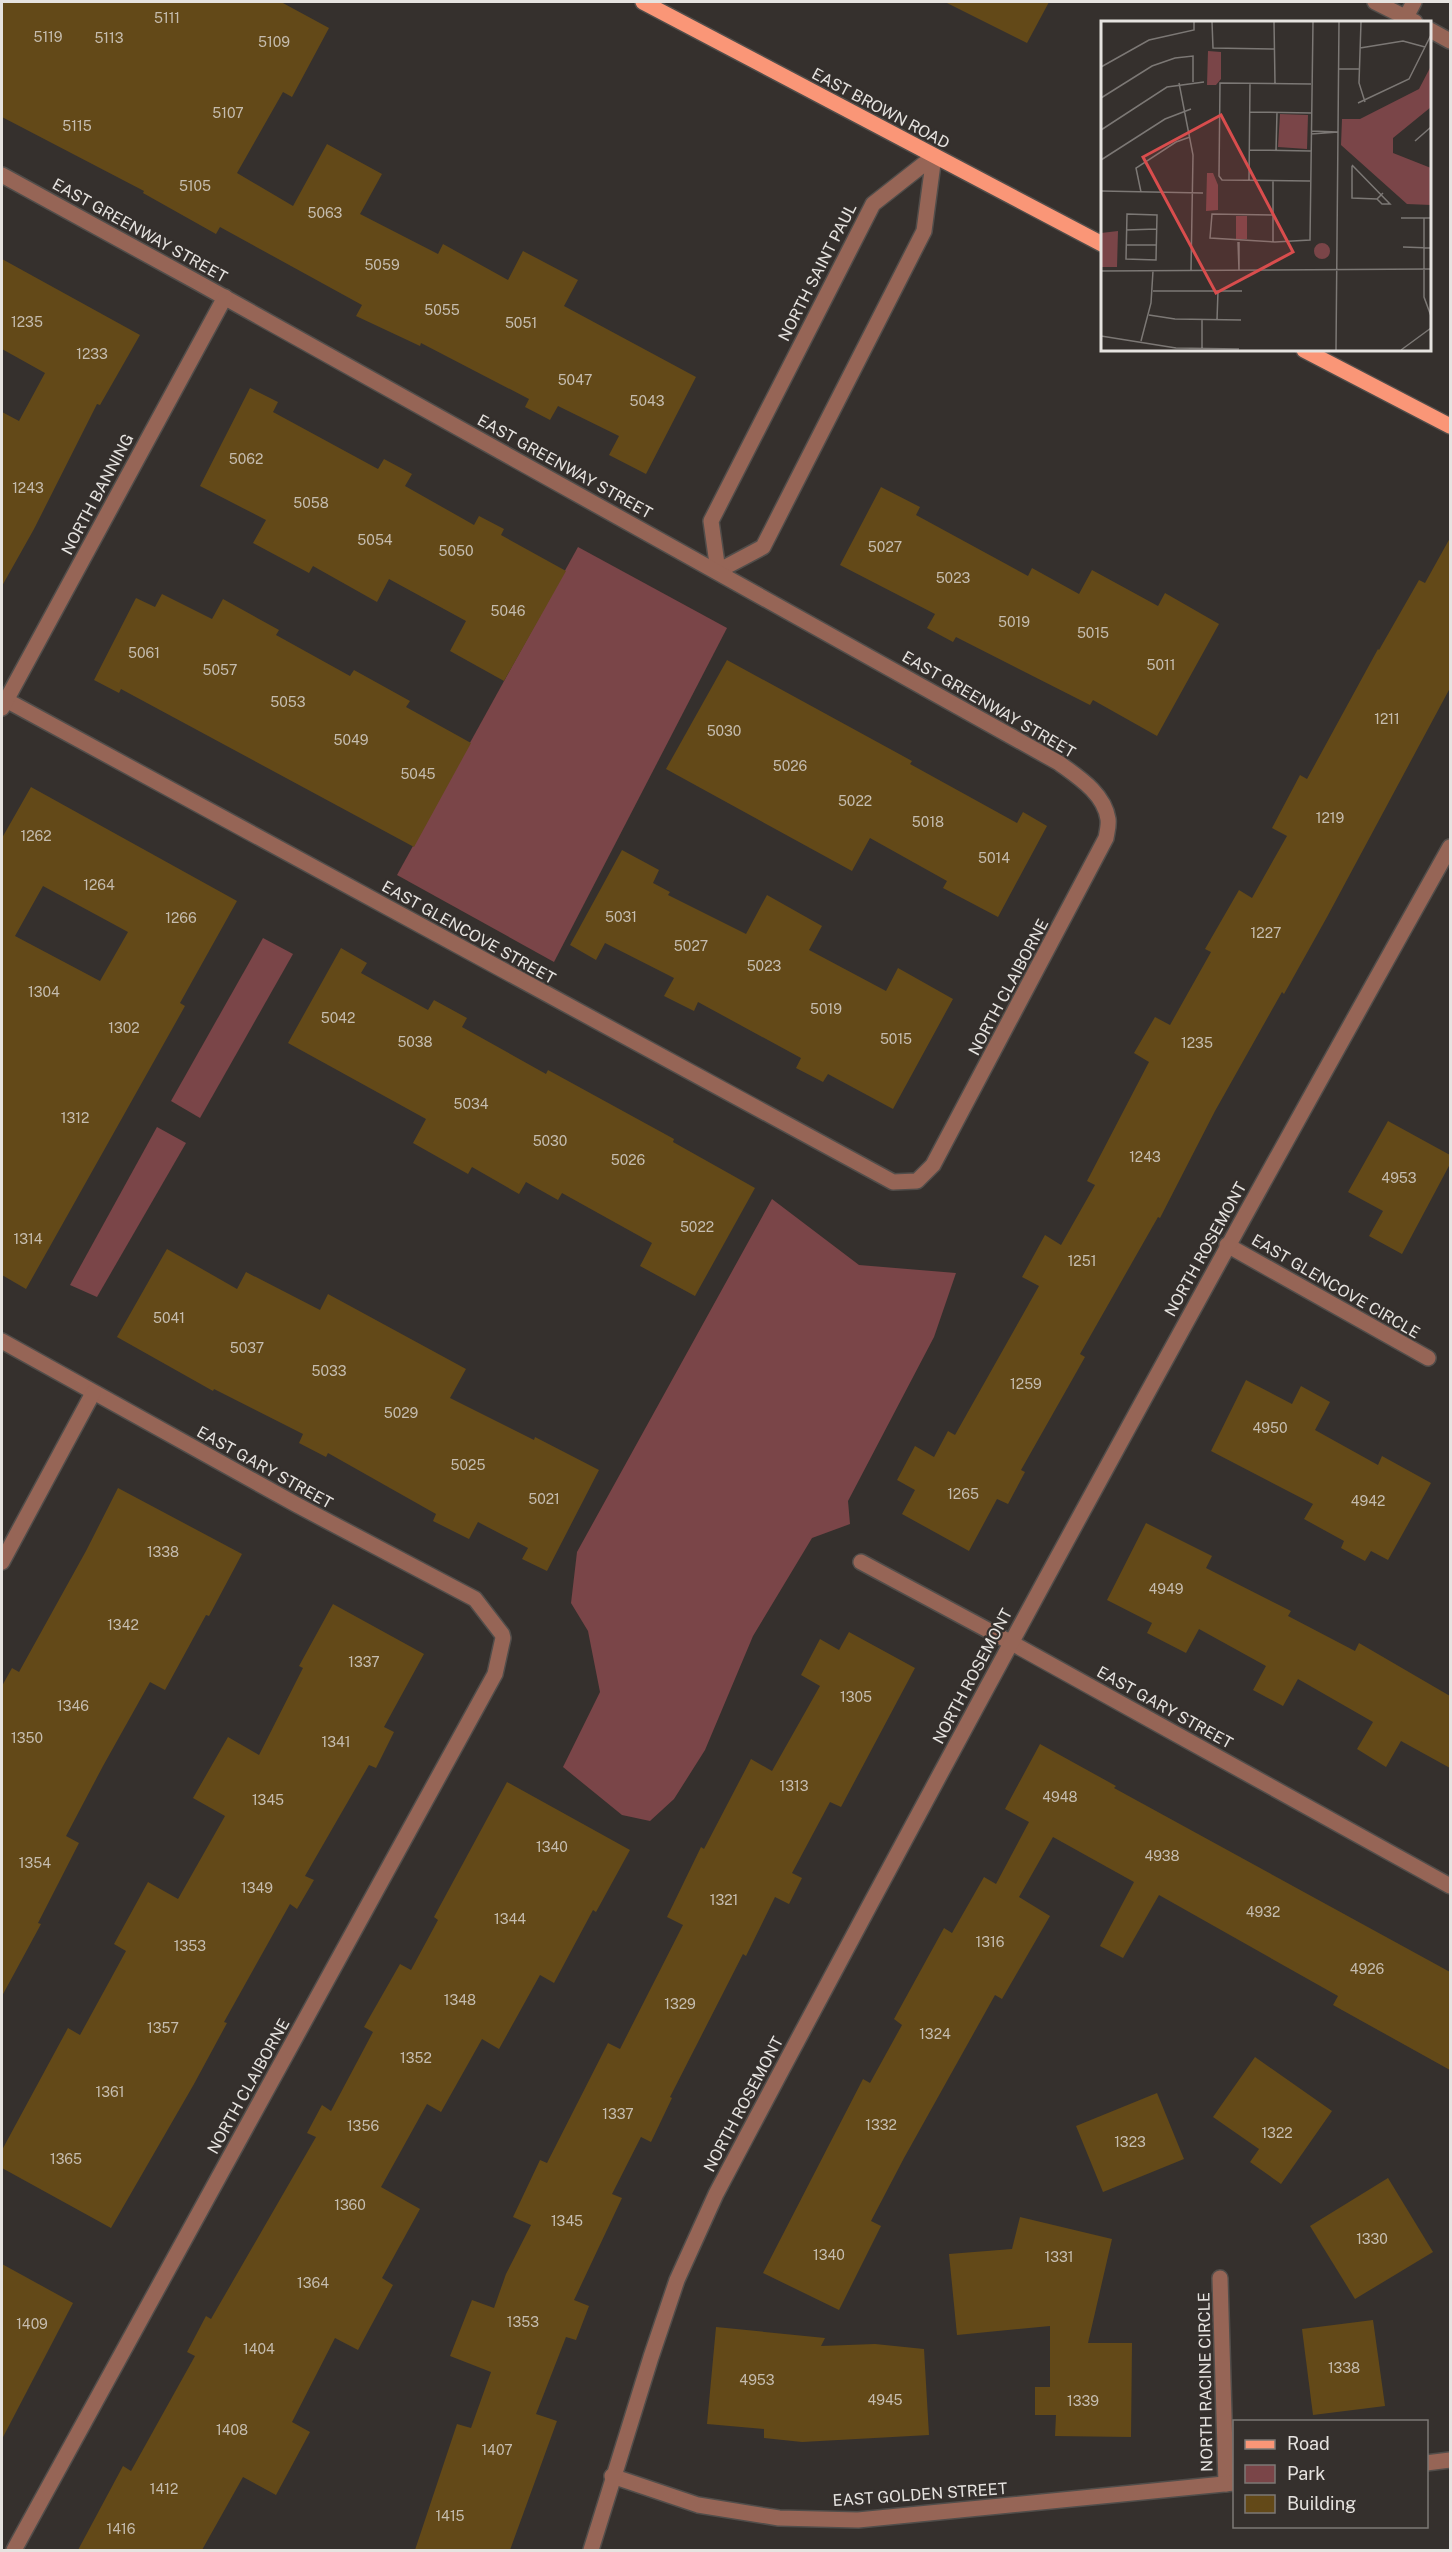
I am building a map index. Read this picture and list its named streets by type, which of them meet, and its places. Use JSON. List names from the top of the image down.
{
  "streets": {
    "main road": ["EAST BROWN ROAD"],
    "street": [
      "EAST GREENWAY STREET",
      "NORTH SAINT PAUL",
      "NORTH BANNING",
      "EAST GLENCOVE STREET",
      "NORTH CLAIBORNE",
      "NORTH ROSEMONT",
      "EAST GLENCOVE CIRCLE",
      "EAST GARY STREET",
      "NORTH RACINE CIRCLE",
      "EAST GOLDEN STREET"
    ]
  },
  "crossings": [
    ["EAST BROWN ROAD", "NORTH SAINT PAUL"],
    ["EAST GREENWAY STREET", "NORTH SAINT PAUL"],
    ["EAST GREENWAY STREET", "NORTH BANNING"],
    ["EAST GREENWAY STREET", "NORTH CLAIBORNE"],
    ["NORTH BANNING", "EAST GLENCOVE STREET"],
    ["EAST GLENCOVE STREET", "NORTH CLAIBORNE"],
    ["NORTH CLAIBORNE", "EAST GARY STREET"],
    ["NORTH ROSEMONT", "EAST GLENCOVE CIRCLE"],
    ["NORTH ROSEMONT", "EAST GARY STREET"],
    ["NORTH ROSEMONT", "EAST GOLDEN STREET"],
    ["NORTH RACINE CIRCLE", "EAST GOLDEN STREET"]
  ],
  "house_numbers": [
    "5111",
    "5119",
    "5113",
    "5109",
    "5107",
    "5115",
    "5105",
    "5063",
    "5059",
    "5055",
    "1235",
    "5051",
    "1233",
    "5047",
    "5043",
    "5062",
    "1243",
    "5058",
    "5054",
    "5027",
    "5050",
    "5023",
    "5046",
    "5019",
    "5015",
    "5061",
    "5011",
    "5057",
    "5053",
    "1211",
    "5030",
    "5049",
    "5026",
    "5045",
    "5022",
    "1219",
    "5018",
    "1262",
    "5014",
    "1264",
    "5031",
    "1266",
    "1227",
    "5027",
    "5023",
    "1304",
    "5019",
    "5042",
    "1302",
    "5015",
    "5038",
    "1235",
    "5034",
    "1312",
    "5030",
    "1243",
    "5026",
    "4953",
    "5022",
    "1314",
    "1251",
    "5041",
    "5037",
    "5033",
    "1259",
    "5029",
    "4950",
    "5025",
    "1265",
    "5021",
    "4942",
    "1338",
    "4949",
    "1342",
    "1337",
    "1305",
    "1346",
    "1350",
    "1341",
    "1313",
    "4948",
    "1345",
    "1340",
    "4938",
    "1354",
    "1349",
    "1321",
    "4932",
    "1344",
    "1316",
    "1353",
    "4926",
    "1348",
    "1329",
    "1357",
    "1324",
    "1352",
    "1361",
    "1337",
    "1332",
    "1356",
    "1322",
    "1323",
    "1365",
    "1360",
    "1345",
    "1330",
    "1340",
    "1331",
    "1364",
    "1353",
    "1409",
    "1404",
    "1338",
    "4953",
    "4945",
    "1339",
    "1408",
    "1407",
    "1412",
    "1415",
    "1416"
  ],
  "legend": ["Road", "Park", "Building"]
}
